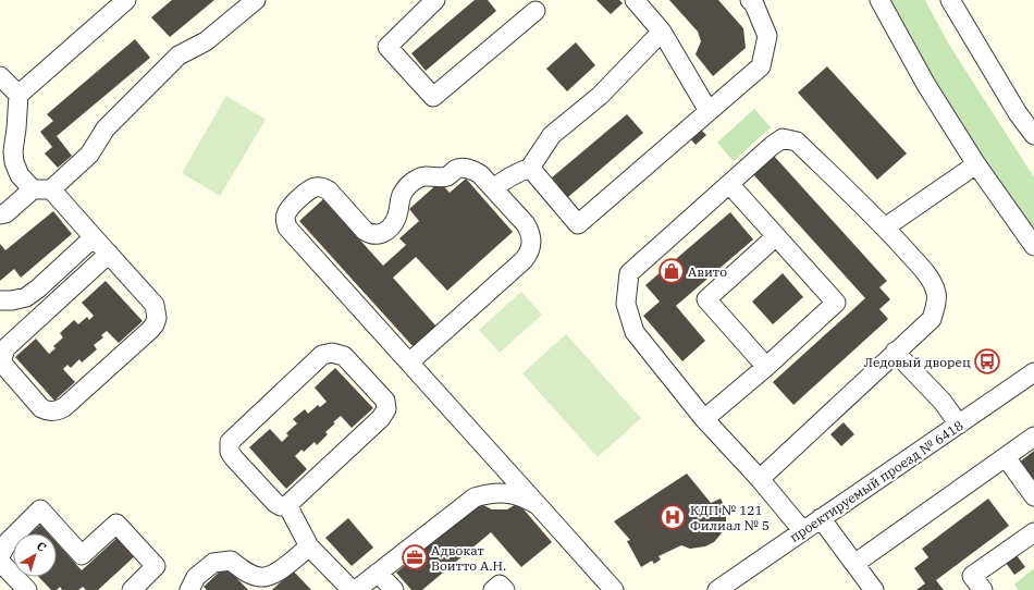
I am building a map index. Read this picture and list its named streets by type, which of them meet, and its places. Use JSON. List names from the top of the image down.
{
  "streets": {
    "street": ["проектируемый проезд № 6418"]
  },
  "places": {
    "shop": ["Авито"],
    "bus stop": ["Ледовый дворец"],
    "hospital": ["КДП № 121 Филиал № 5"],
    "office": ["Адвокат Воитто А.Н."]
  },
  "north": "top right"
}
